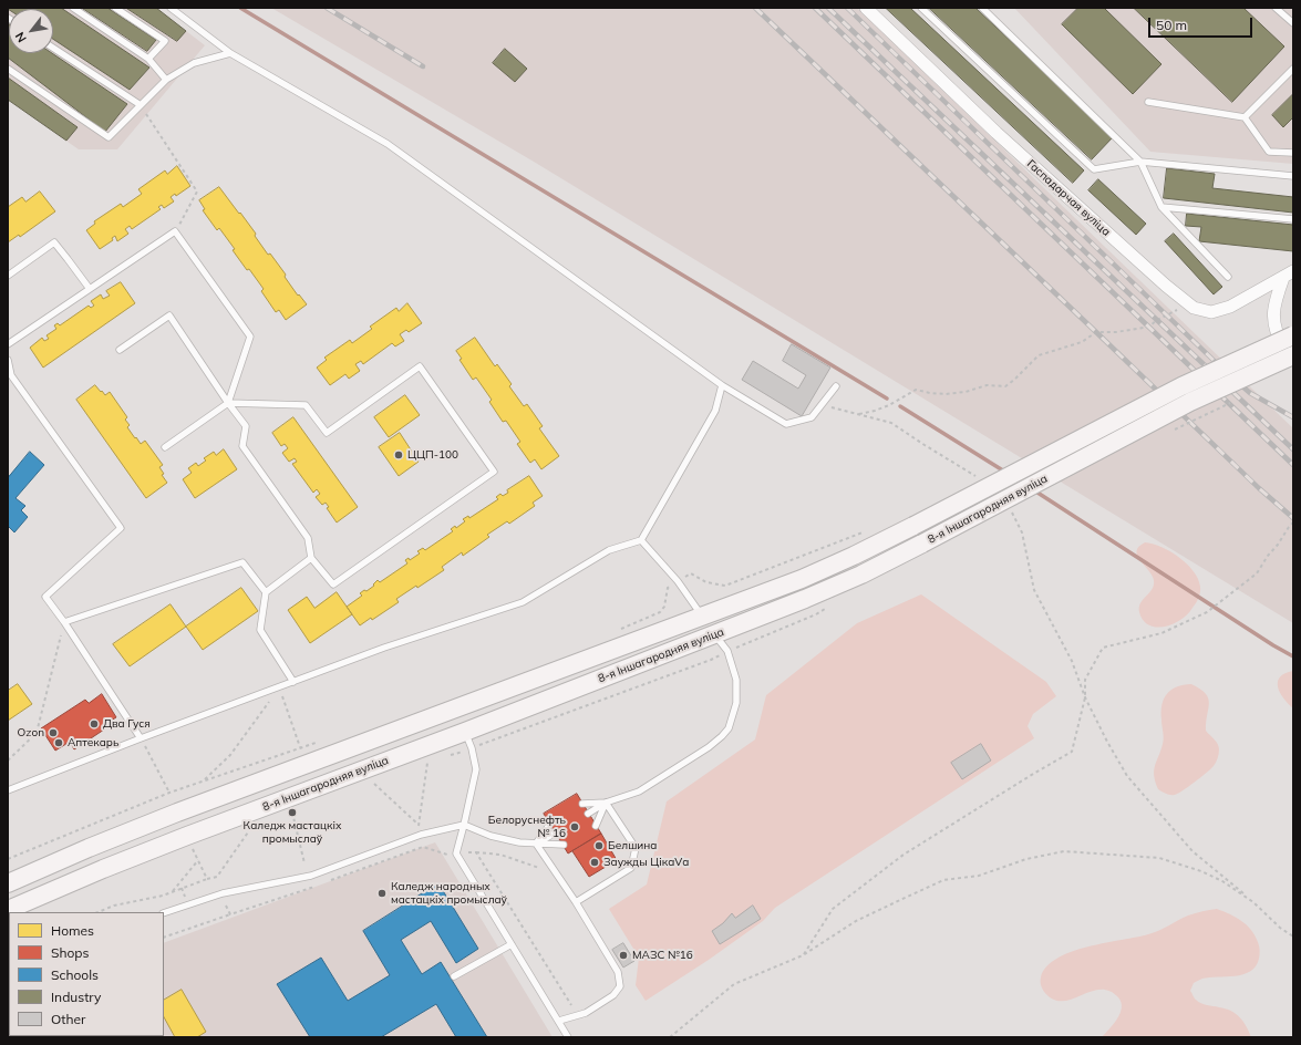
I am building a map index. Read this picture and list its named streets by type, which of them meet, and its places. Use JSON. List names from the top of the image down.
{
  "streets": {
    "main road": ["8-я Іншагародняя вуліца"],
    "street": ["Гаспадарчая вуліца"]
  },
  "places": [
    "ЦЦП-100",
    "Два Гуся",
    "Ozon",
    "Аптекарь",
    "Каледж мастацкіх промыслаў",
    "Белоруснефть № 16",
    "Белшина",
    "Заужды ЦікаVа",
    "Каледж народных мастацкіх промыслаў",
    "МАЗС №16"
  ],
  "legend": [
    "Homes",
    "Shops",
    "Schools",
    "Industry",
    "Other"
  ],
  "scale_bar": "50 m",
  "north": "bottom left"
}
